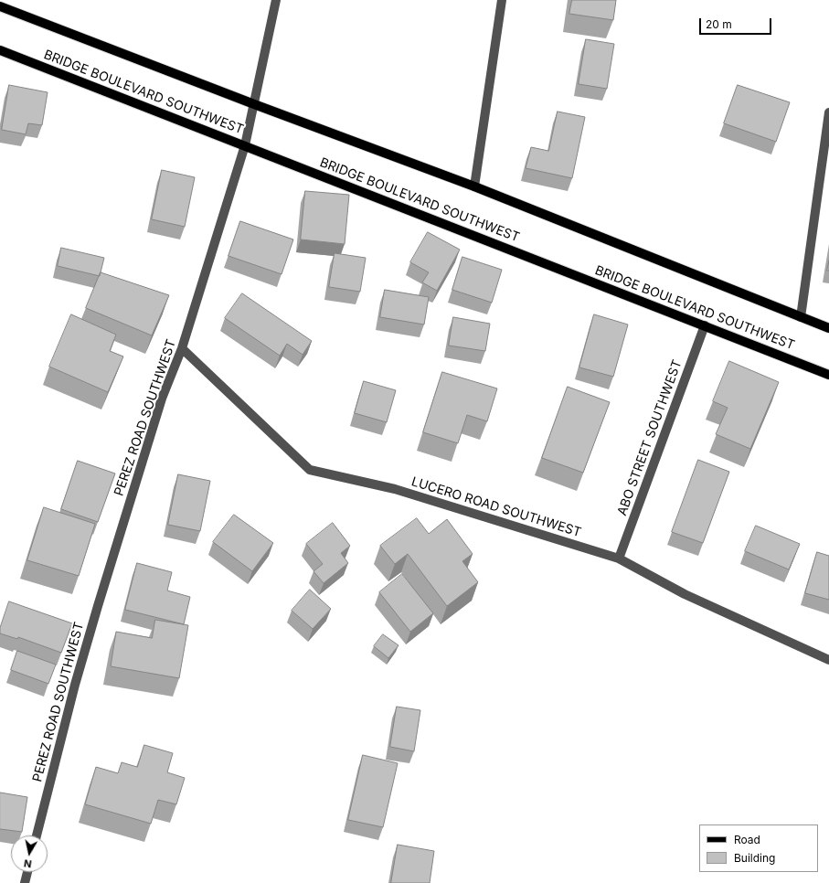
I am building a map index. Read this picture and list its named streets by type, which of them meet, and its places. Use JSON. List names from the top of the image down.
{
  "streets": {
    "main road": ["BRIDGE BOULEVARD SOUTHWEST"],
    "street": ["PEREZ ROAD SOUTHWEST", "ABO STREET SOUTHWEST", "LUCERO ROAD SOUTHWEST"]
  },
  "crossings": [
    ["BRIDGE BOULEVARD SOUTHWEST", "PEREZ ROAD SOUTHWEST"],
    ["BRIDGE BOULEVARD SOUTHWEST", "ABO STREET SOUTHWEST"],
    ["PEREZ ROAD SOUTHWEST", "LUCERO ROAD SOUTHWEST"],
    ["ABO STREET SOUTHWEST", "LUCERO ROAD SOUTHWEST"]
  ],
  "legend": ["Road", "Building"],
  "scale_bar": "20 m",
  "north": "bottom"
}
